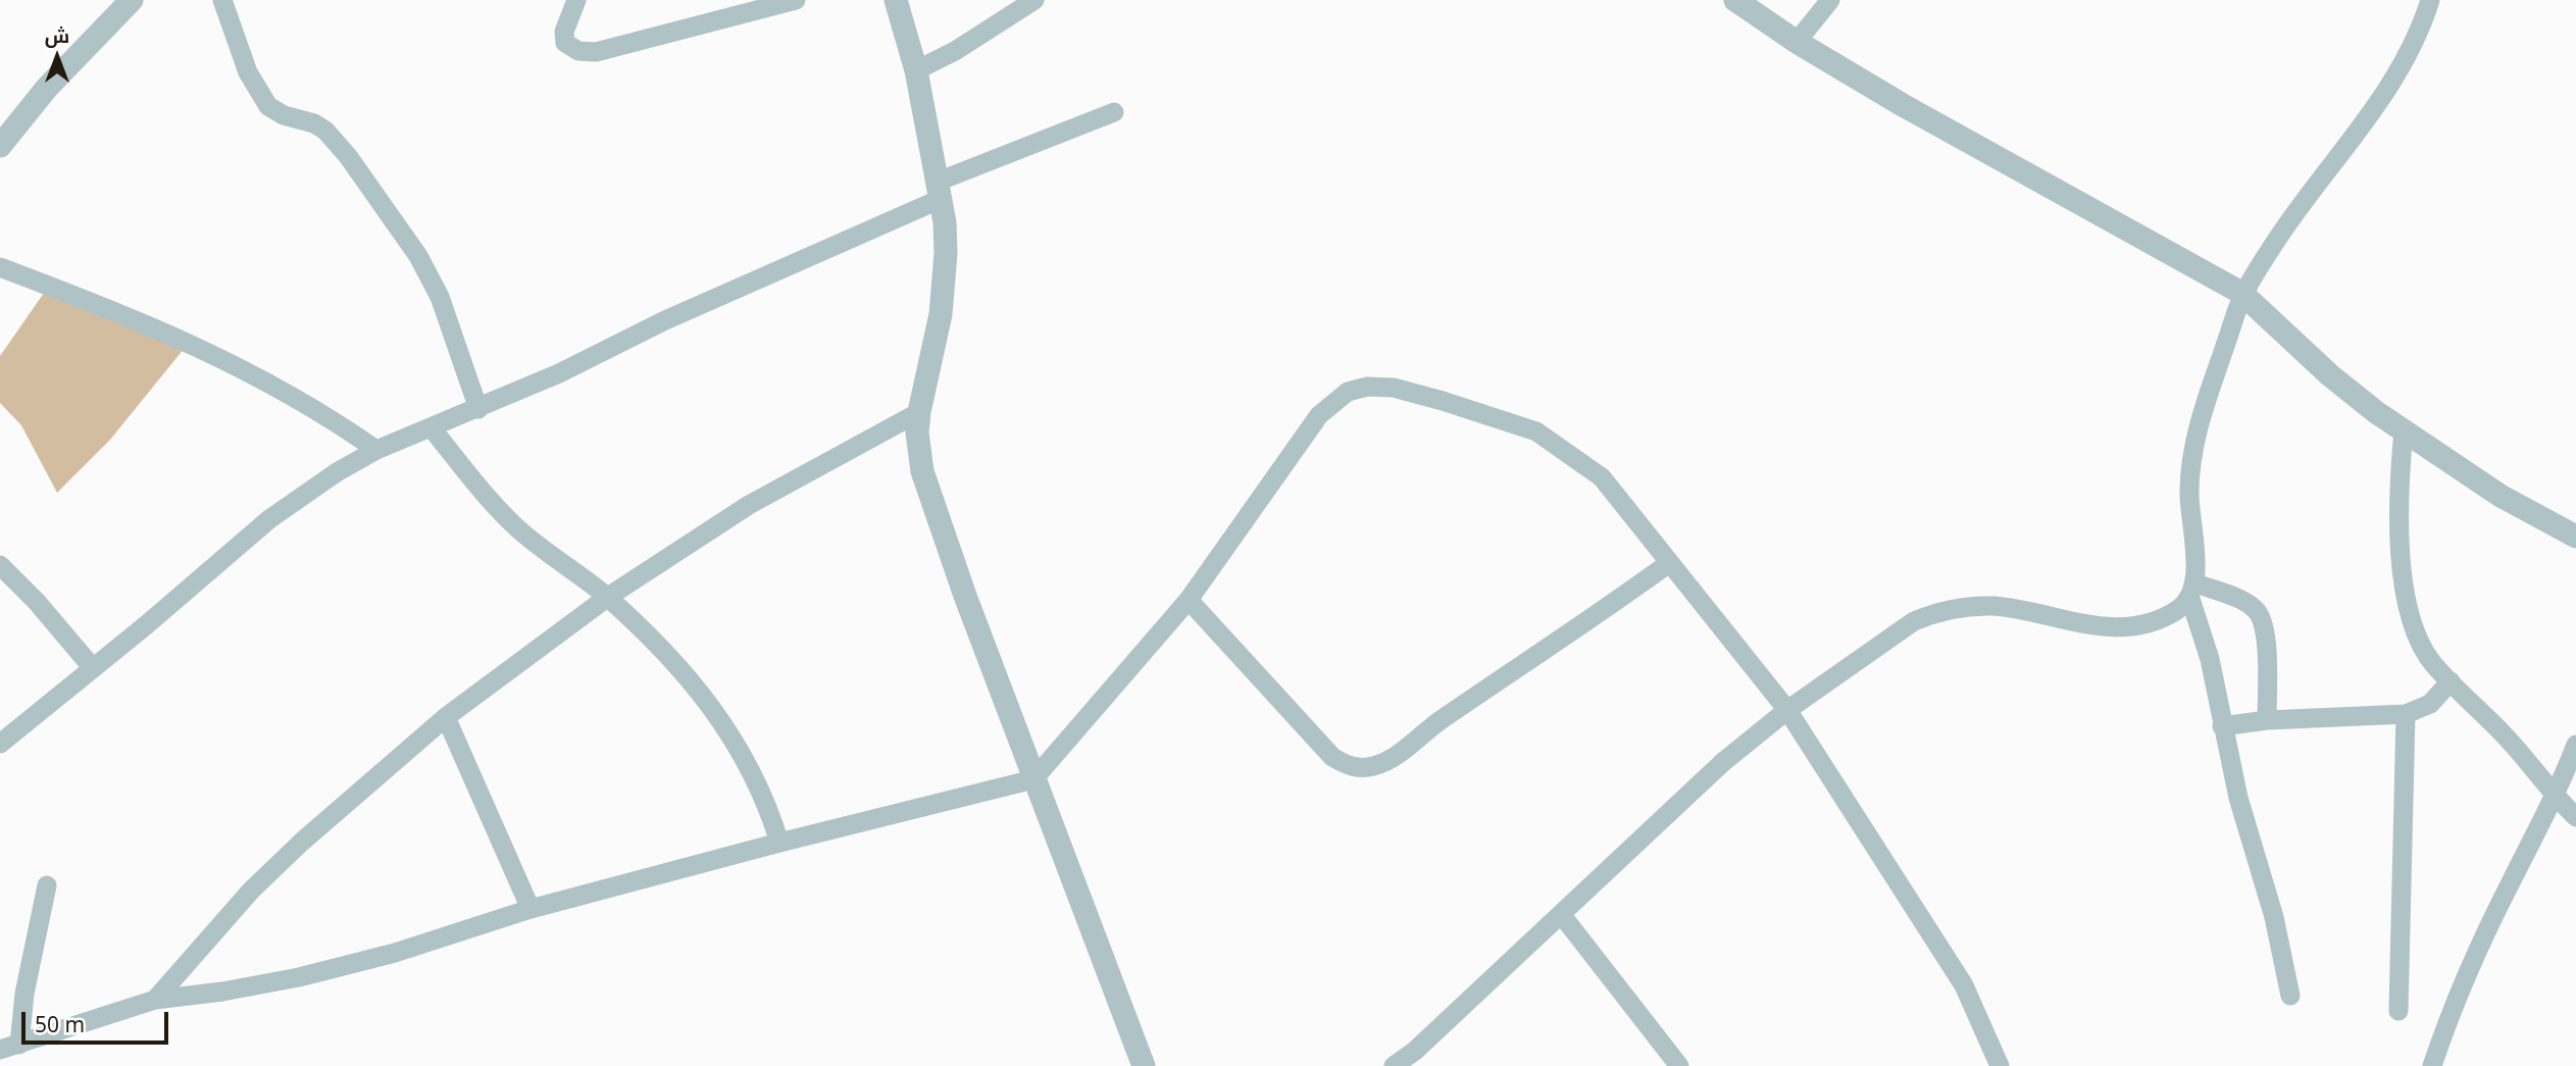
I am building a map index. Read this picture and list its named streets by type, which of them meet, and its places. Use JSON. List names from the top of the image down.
{
  "scale_bar": "50 m",
  "north": "top"
}
